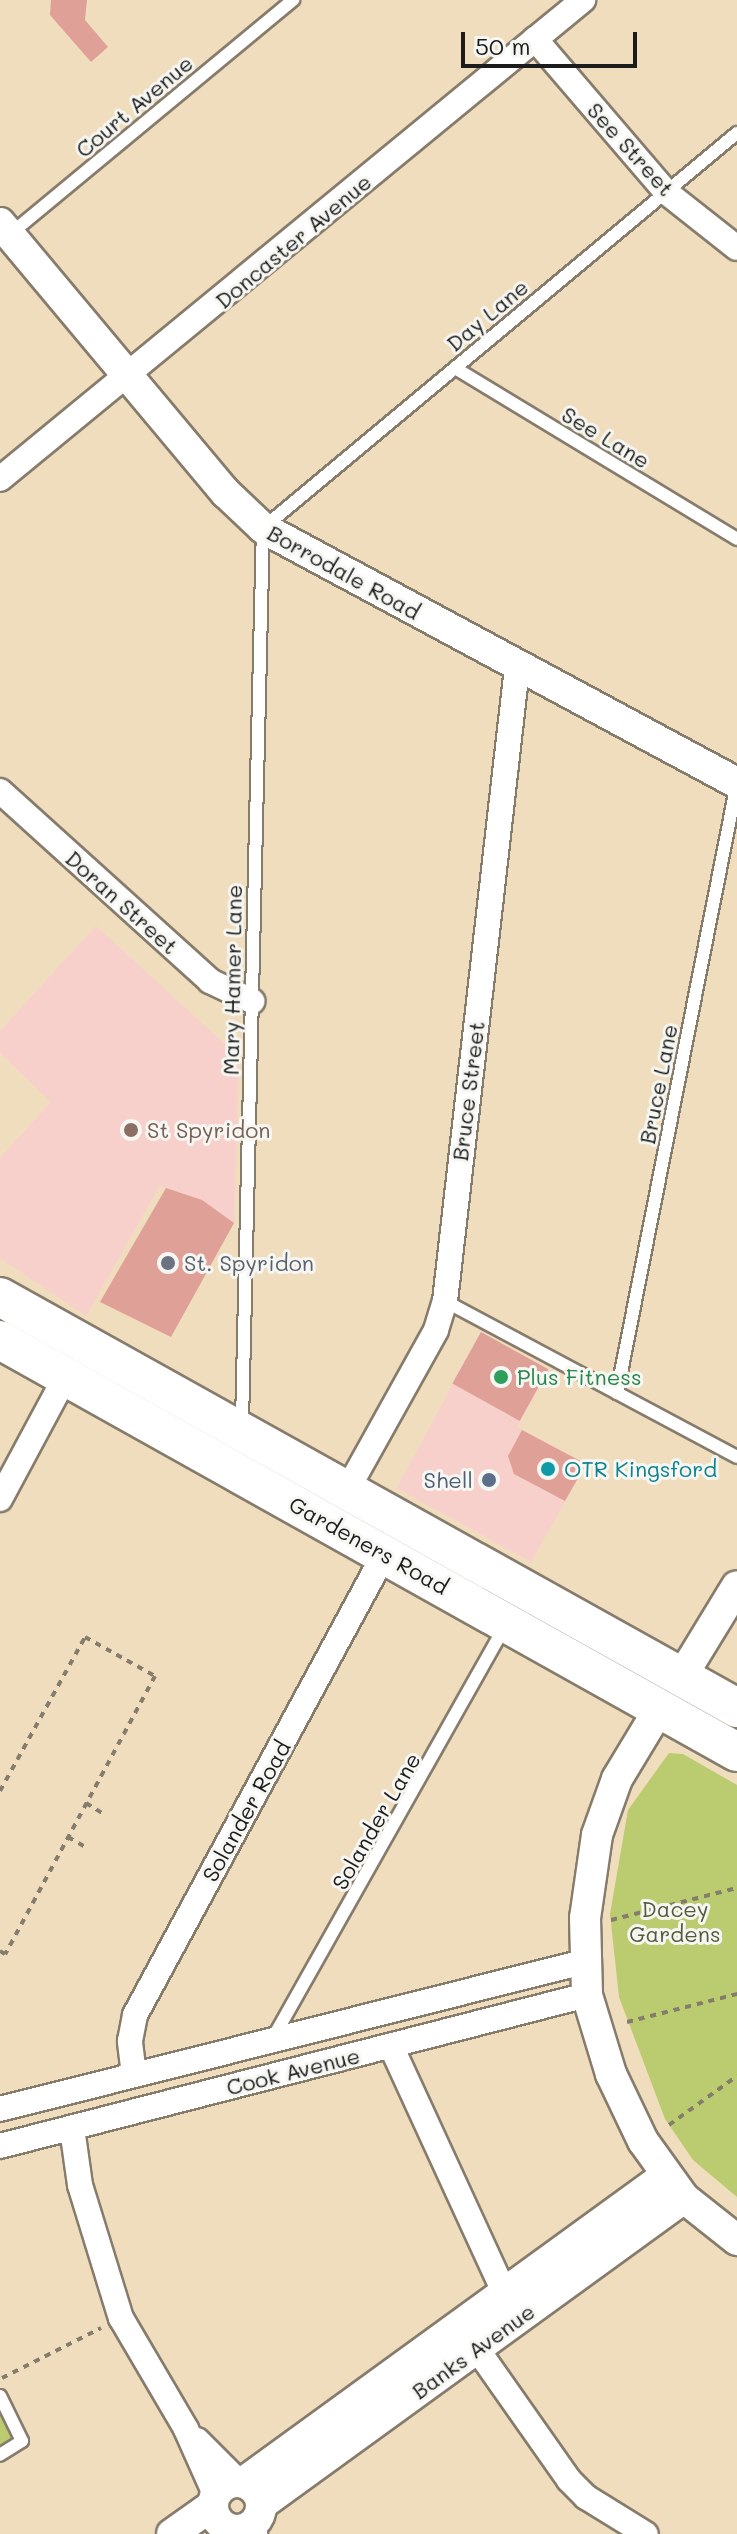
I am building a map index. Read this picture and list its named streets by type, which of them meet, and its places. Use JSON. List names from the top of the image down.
{
  "streets": {
    "main road": ["Gardeners Road"],
    "street": [
      "See Street",
      "Doncaster Avenue",
      "Borrodale Road",
      "Doran Street",
      "Bruce Street",
      "Solander Road",
      "Cook Avenue",
      "Banks Avenue"
    ],
    "lane": [
      "Court Avenue",
      "Day Lane",
      "See Lane",
      "Mary Hamer Lane",
      "Bruce Lane",
      "Solander Lane"
    ]
  },
  "crossings": [
    ["Court Avenue", "Borrodale Road"],
    ["See Street", "Doncaster Avenue"],
    ["See Street", "Day Lane"],
    ["Doncaster Avenue", "Borrodale Road"],
    ["Day Lane", "See Lane"],
    ["Day Lane", "Borrodale Road"],
    ["Day Lane", "Mary Hamer Lane"],
    ["Borrodale Road", "Mary Hamer Lane"],
    ["Borrodale Road", "Bruce Lane"],
    ["Borrodale Road", "Bruce Street"],
    ["Doran Street", "Mary Hamer Lane"],
    ["Mary Hamer Lane", "Gardeners Road"],
    ["Bruce Street", "Gardeners Road"],
    ["Gardeners Road", "Solander Road"],
    ["Gardeners Road", "Solander Lane"],
    ["Solander Road", "Cook Avenue"],
    ["Solander Lane", "Cook Avenue"]
  ],
  "parks": ["Dacey Gardens"],
  "places": [
    "St Spyridon",
    "St. Spyridon",
    "Plus Fitness",
    "OTR Kingsford",
    "Shell"
  ],
  "scale_bar": "50 m"
}
